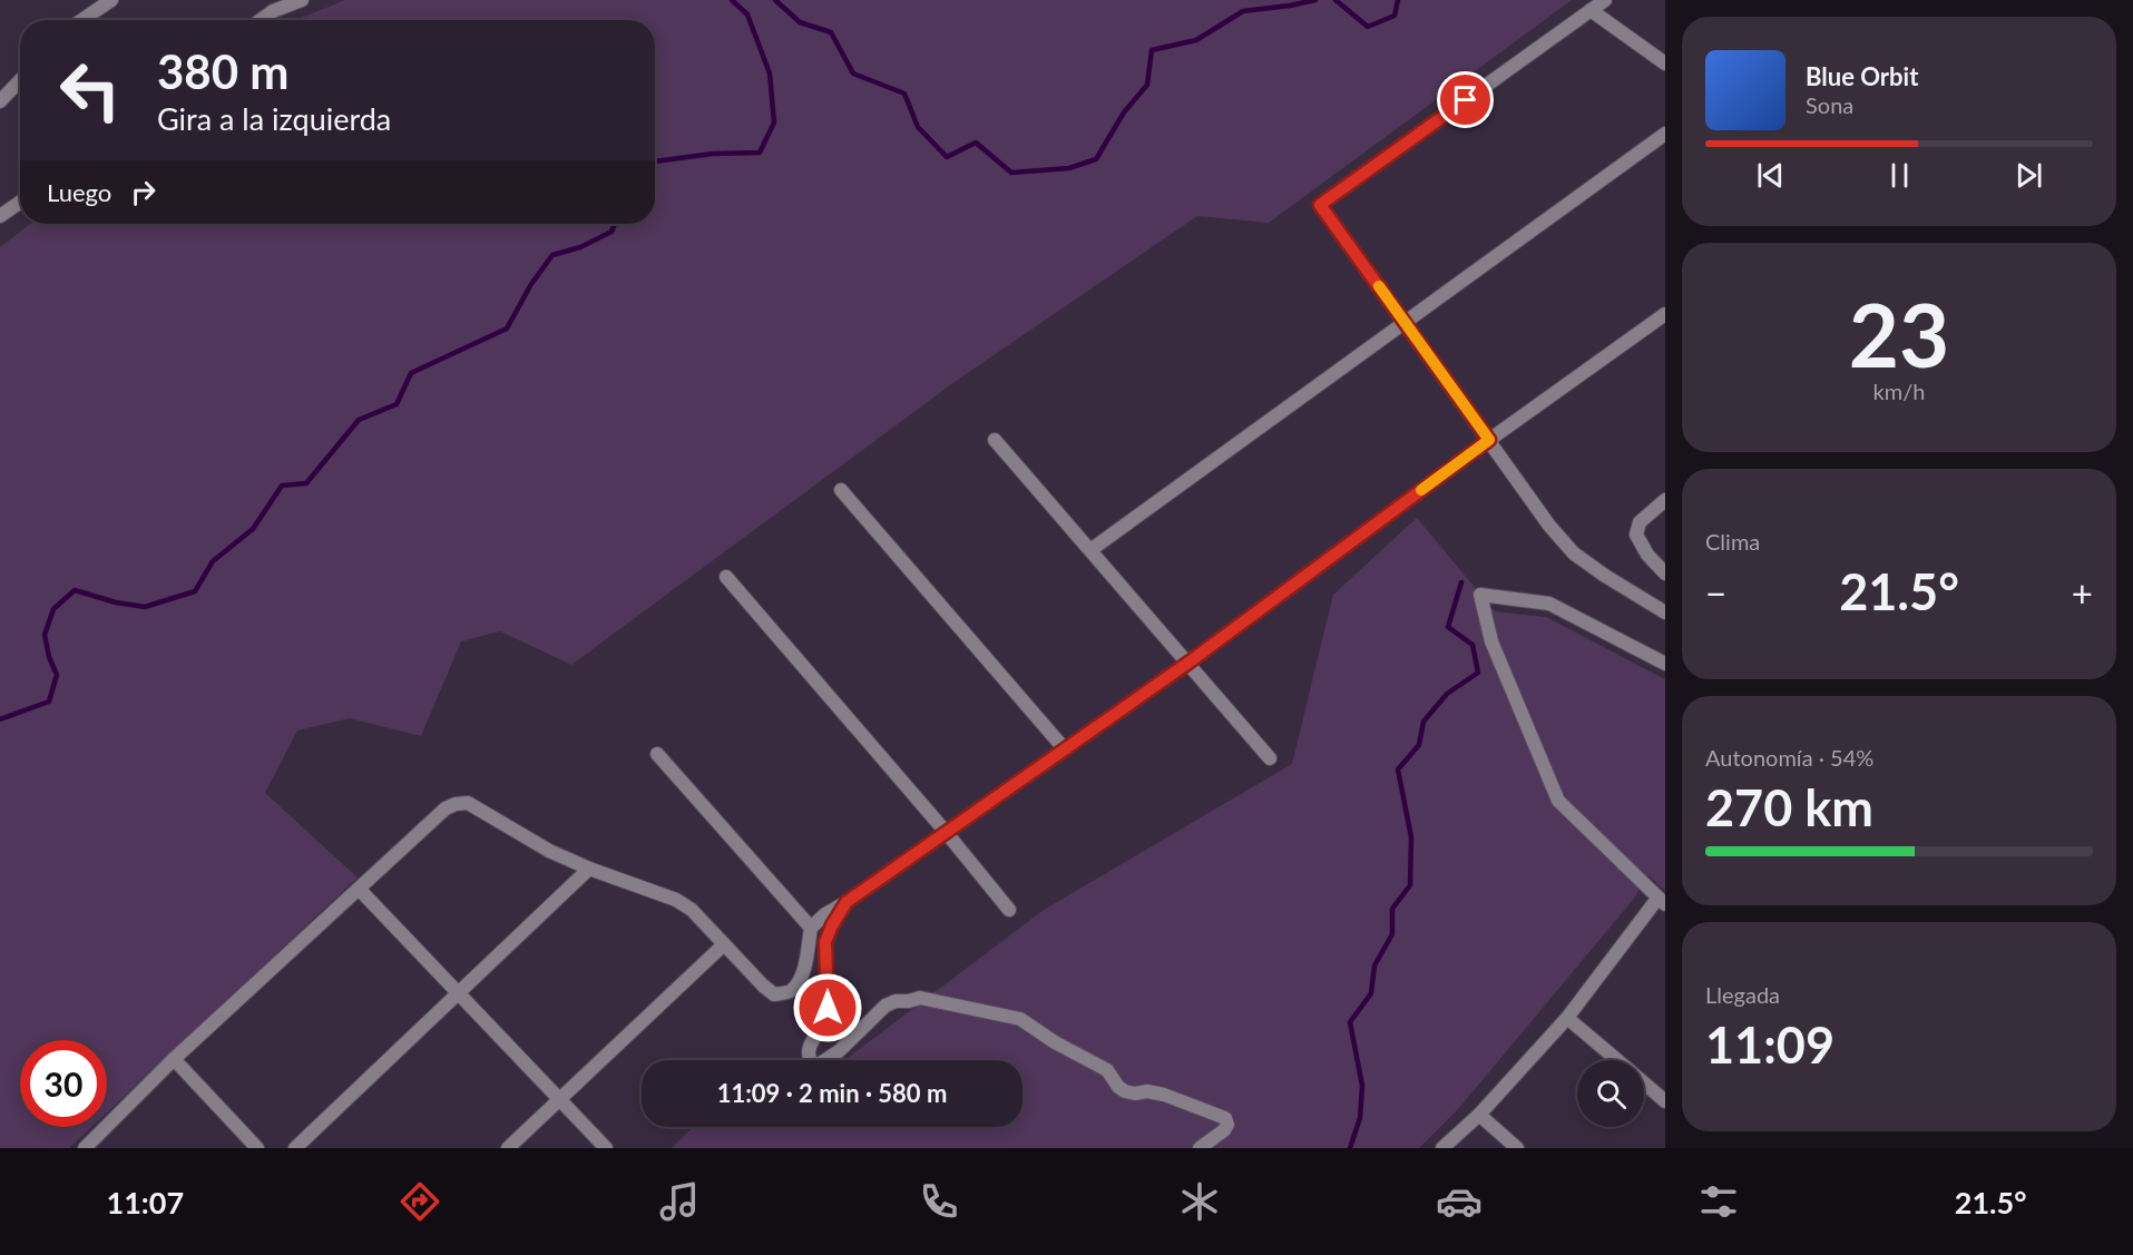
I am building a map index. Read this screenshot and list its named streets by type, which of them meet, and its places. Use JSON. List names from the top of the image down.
{
  "page": {
    "turn": ["380 m", "Gira a la izquierda"],
    "song": ["Blue Orbit", "Sona"],
    "then": "Luego",
    "tile": [
      ["23", "km/h"],
      "Clima",
      ["Autonomía · 54%", "270 km"],
      ["Llegada", "11:09"]
    ],
    "heat": ["−", "21.5°", "+"],
    "limit": "30",
    "trip": "11:09 · 2 min · 580 m",
    "tabs": ["11:07", "21.5°"]
  }
}
